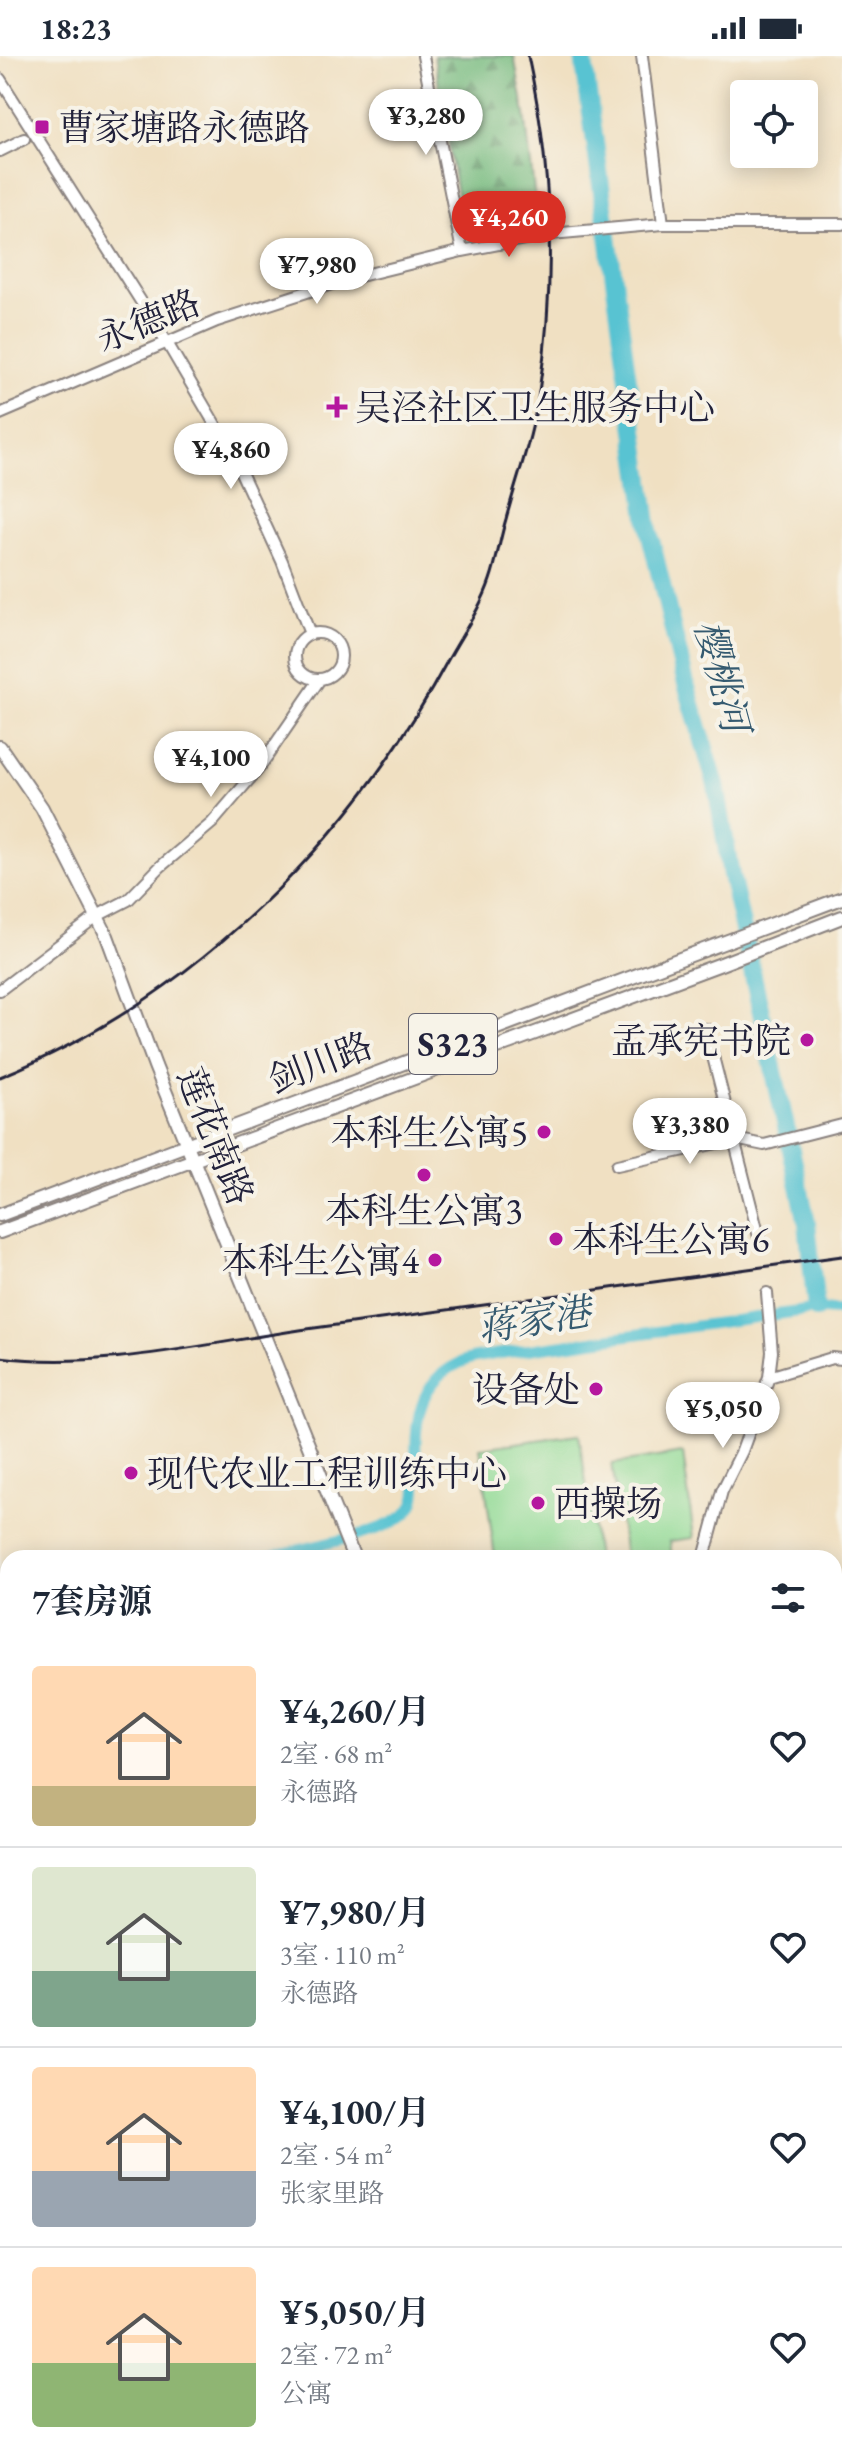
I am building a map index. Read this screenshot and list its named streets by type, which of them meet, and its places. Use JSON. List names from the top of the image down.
{
  "streets": {
    "main road": ["S323", "剑川路", "莲花南路"],
    "street": ["永德路"]
  },
  "crossings": [
    ["剑川路", "莲花南路"]
  ],
  "water": ["樱桃河", "蒋家港"],
  "places": {
    "transit": ["曹家塘路永德路"],
    "health": ["吴泾社区卫生服务中心"],
    "other": [
      "孟承宪书院",
      "本科生公寓5",
      "本科生公寓3",
      "本科生公寓6",
      "本科生公寓4",
      "设备处",
      "现代农业工程训练中心",
      "西操场"
    ]
  },
  "page": {
    "status": "18:23",
    "price": [
      "¥3,280",
      "¥4,260",
      "¥7,980",
      "¥4,860",
      "¥4,100",
      "¥3,380",
      "¥5,050"
    ],
    "heading": "7套房源",
    "list": [
      {
        "name": "¥4,260/月",
        "note": "2室 · 68 m² · 永德路"
      },
      {
        "name": "¥7,980/月",
        "note": "3室 · 110 m² · 永德路"
      },
      {
        "name": "¥4,100/月",
        "note": "2室 · 54 m² · 张家里路"
      },
      {
        "name": "¥5,050/月",
        "note": "2室 · 72 m² · 公寓"
      }
    ]
  }
}
